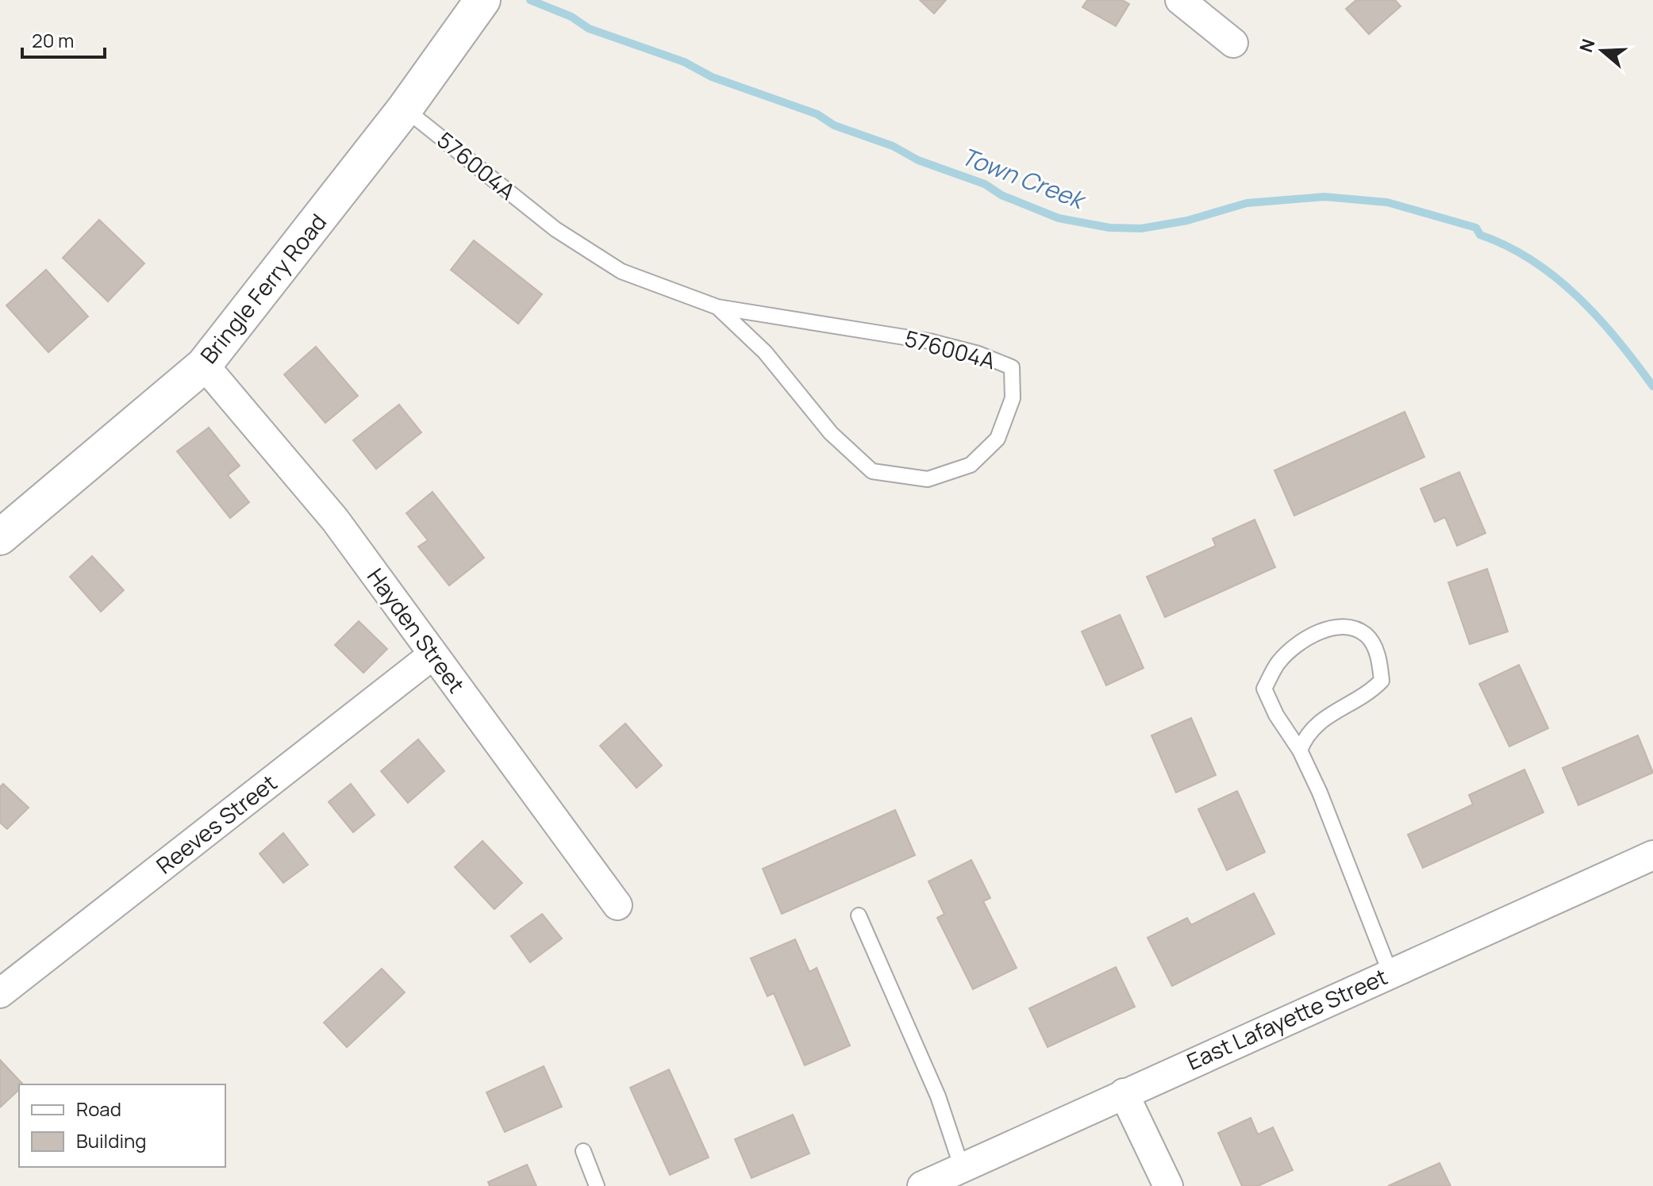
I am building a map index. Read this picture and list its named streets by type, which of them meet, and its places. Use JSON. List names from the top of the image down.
{
  "streets": {
    "street": [
      "Bringle Ferry Road",
      "Hayden Street",
      "Reeves Street",
      "East Lafayette Street"
    ],
    "lane": ["576004A"]
  },
  "crossings": [
    ["576004A", "Bringle Ferry Road"],
    ["Bringle Ferry Road", "Hayden Street"],
    ["Hayden Street", "Reeves Street"]
  ],
  "water": ["Town Creek"],
  "legend": ["Road", "Building"],
  "scale_bar": "20 m",
  "north": "left"
}
